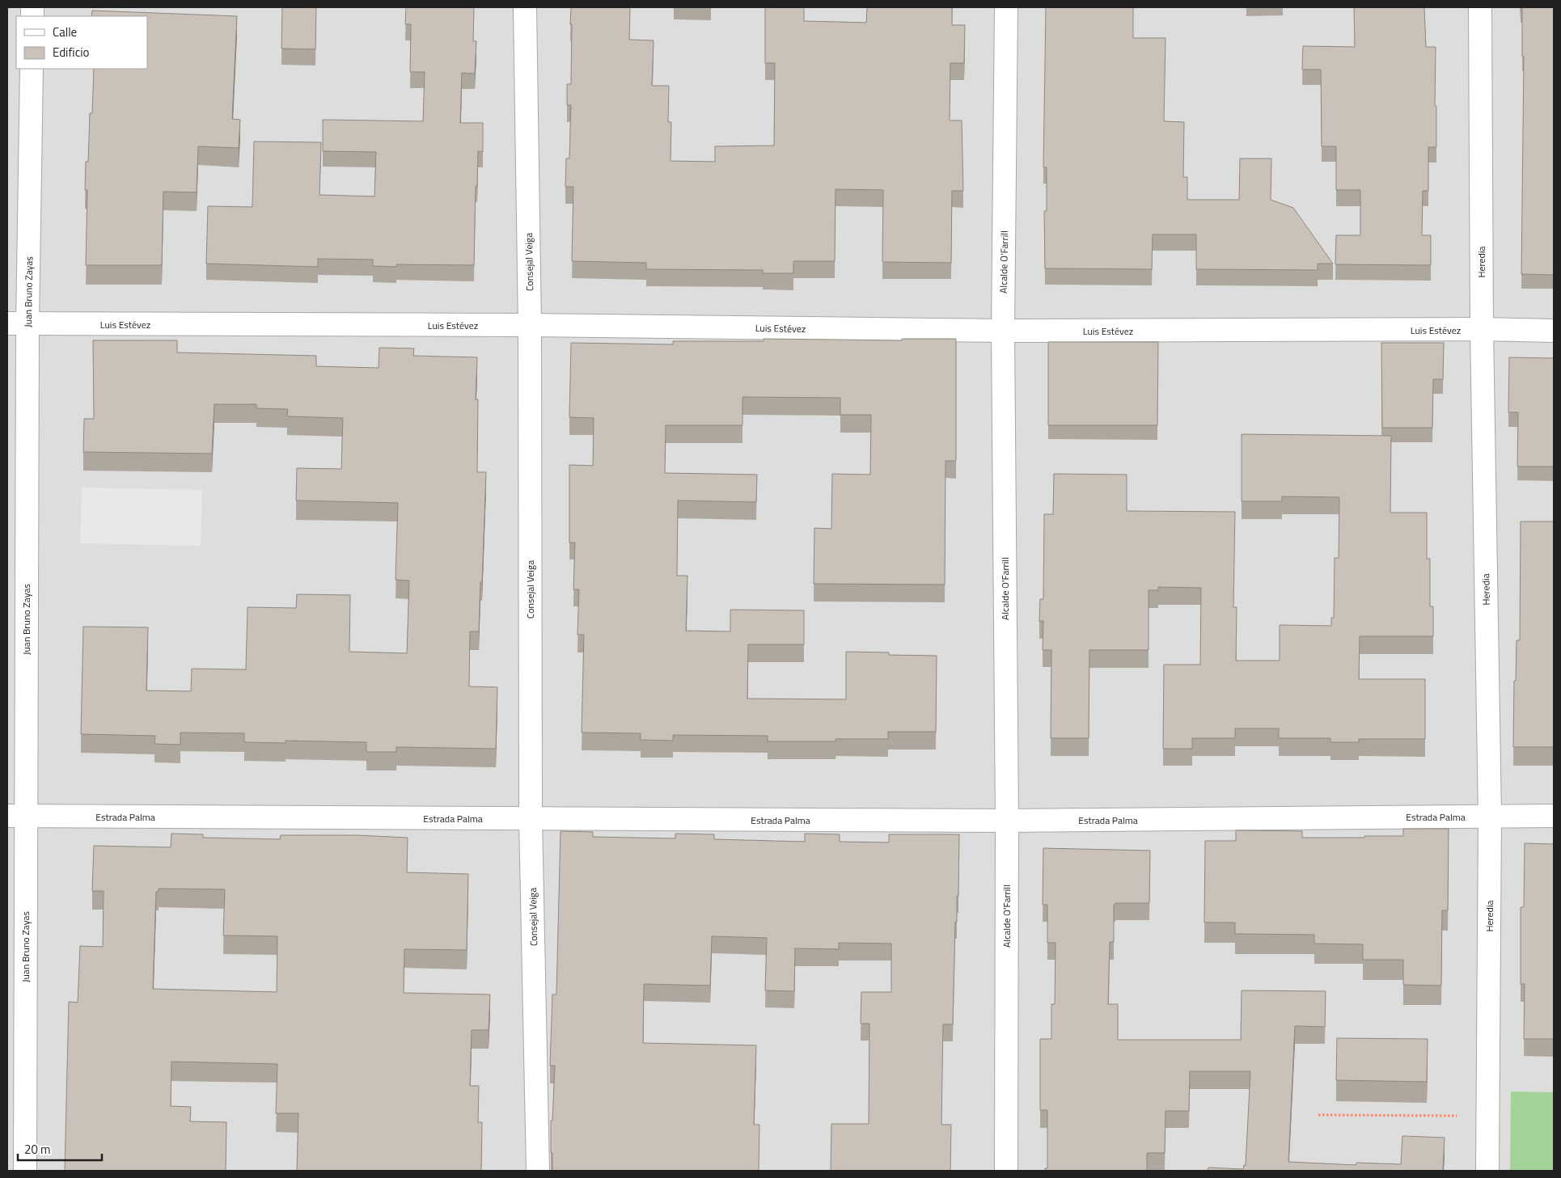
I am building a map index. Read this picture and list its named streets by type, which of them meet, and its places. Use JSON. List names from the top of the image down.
{
  "streets": {
    "street": [
      "Consejal Veiga",
      "Alcalde O'Farrill",
      "Heredia",
      "Juan Bruno Zayas",
      "Luis Estévez",
      "Estrada Palma"
    ]
  },
  "crossings": [
    ["Consejal Veiga", "Luis Estévez"],
    ["Consejal Veiga", "Estrada Palma"],
    ["Alcalde O'Farrill", "Luis Estévez"],
    ["Alcalde O'Farrill", "Estrada Palma"],
    ["Heredia", "Luis Estévez"],
    ["Heredia", "Estrada Palma"],
    ["Juan Bruno Zayas", "Luis Estévez"],
    ["Juan Bruno Zayas", "Estrada Palma"]
  ],
  "legend": ["Calle", "Edificio"],
  "scale_bar": "20 m"
}
